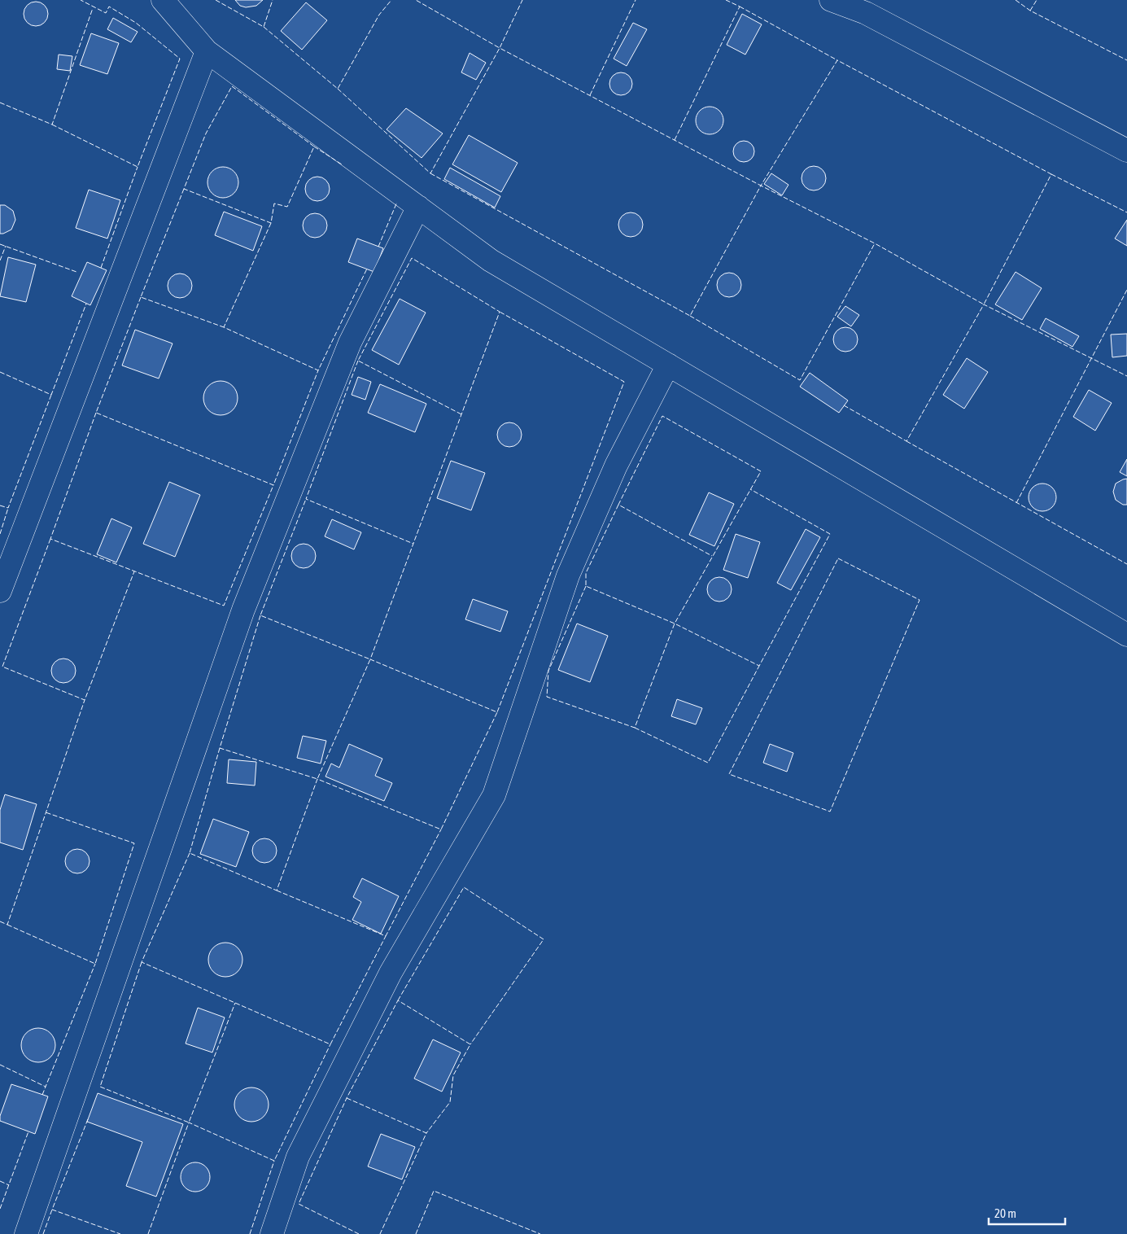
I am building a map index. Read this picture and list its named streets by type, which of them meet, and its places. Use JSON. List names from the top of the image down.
{
  "scale_bar": "20 m"
}
